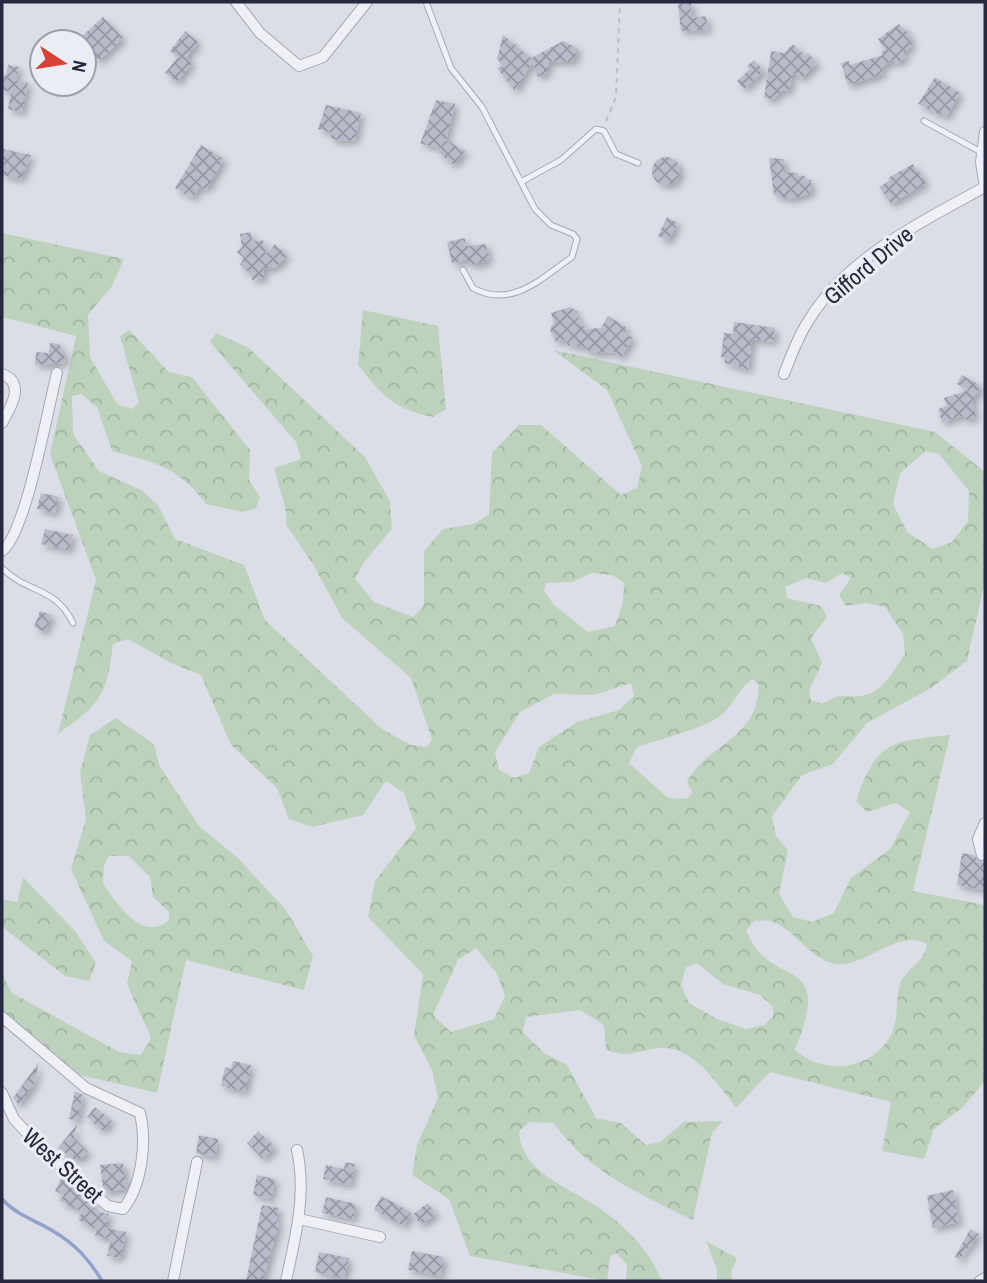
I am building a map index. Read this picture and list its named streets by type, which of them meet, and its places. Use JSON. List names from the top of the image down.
{
  "streets": {
    "street": ["Gifford Drive", "West Street"]
  },
  "north": "right"
}
